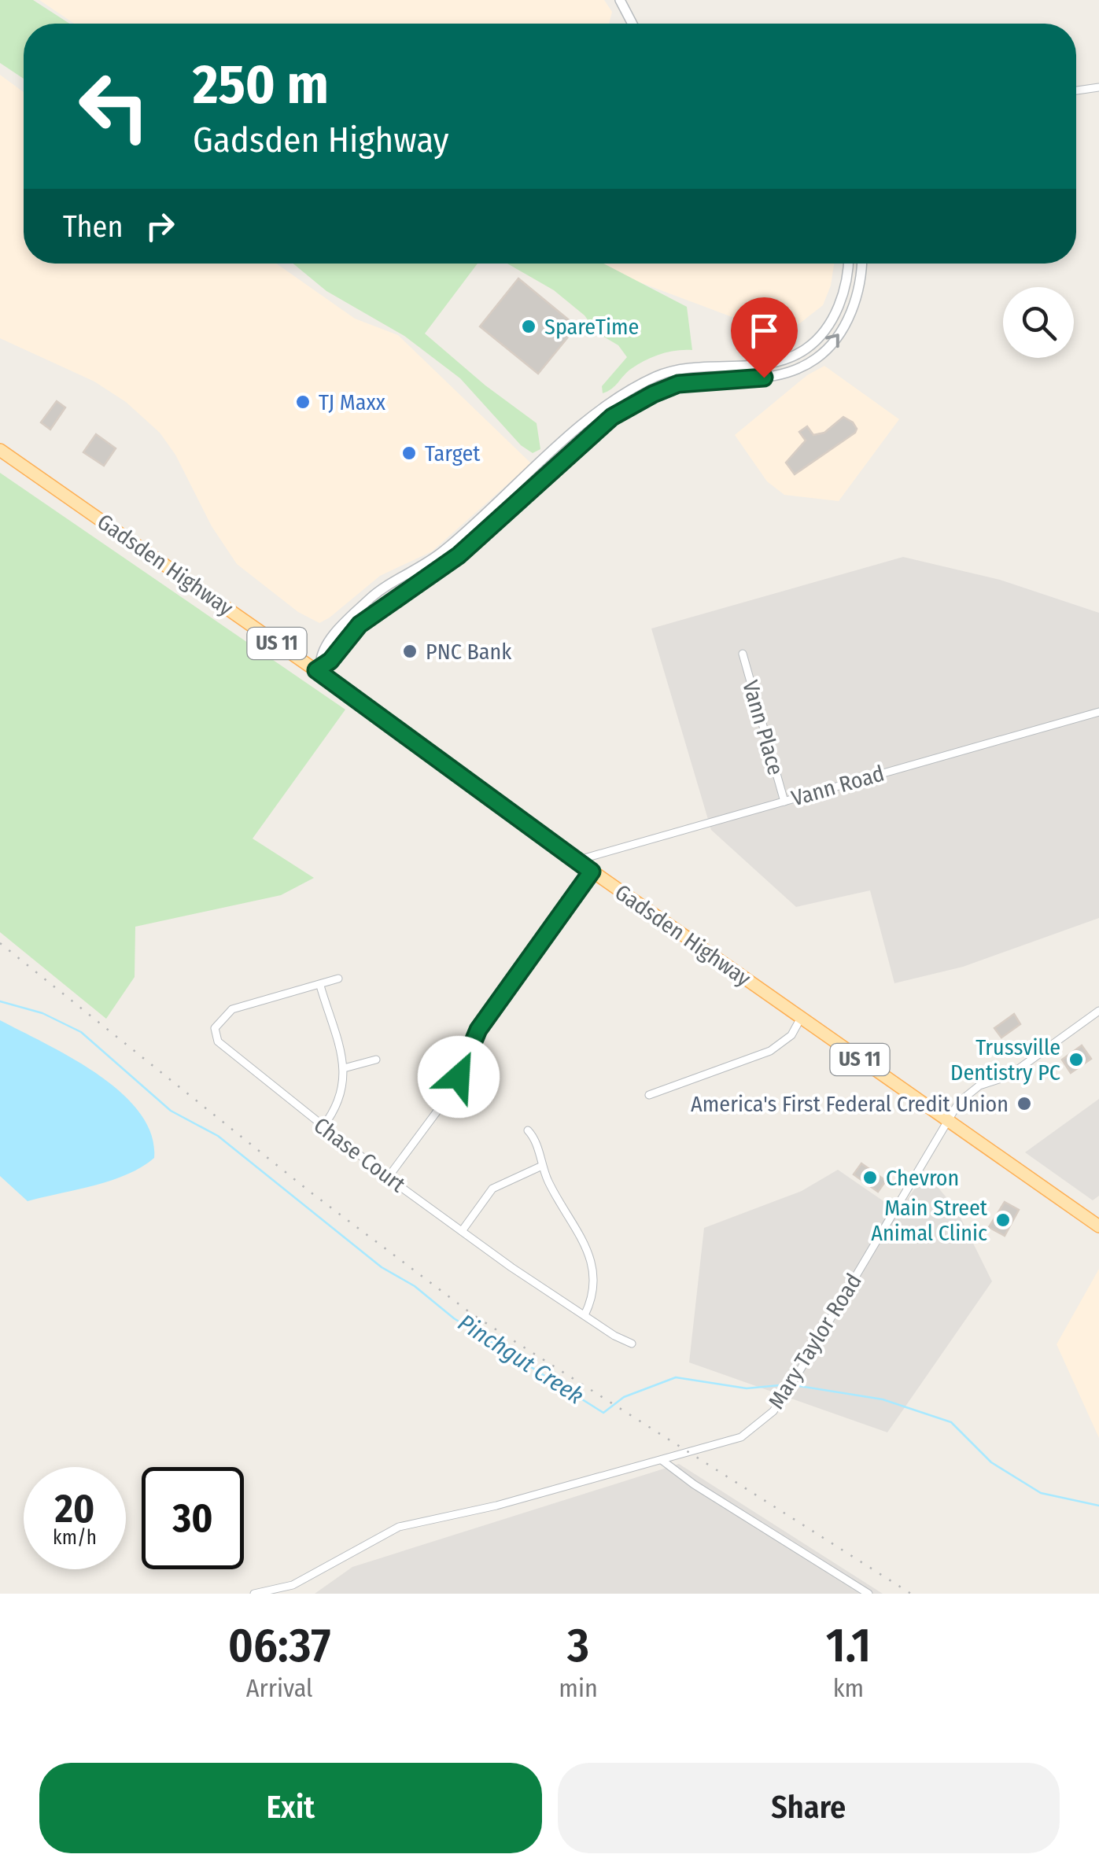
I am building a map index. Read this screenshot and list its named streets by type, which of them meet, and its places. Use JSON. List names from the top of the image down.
{
  "streets": {
    "main road": ["Gadsden Highway", "US 11"],
    "street": [
      "Vann Place",
      "Vann Road",
      "Chase Court",
      "Mary Taylor Road"
    ]
  },
  "crossings": [
    ["Gadsden Highway", "Vann Road"],
    ["Gadsden Highway", "Mary Taylor Road"],
    ["Vann Place", "Vann Road"]
  ],
  "water": ["Pinchgut Creek"],
  "places": [
    "SpareTime",
    "TJ Maxx",
    "Target",
    "PNC Bank",
    "Trussville Dentistry PC",
    "America's First Federal Credit Union",
    "Chevron",
    "Main Street Animal Clinic"
  ],
  "page": {
    "turn": ["250 m", "Gadsden Highway"],
    "then": "Then",
    "speed": "20 km/h",
    "limit": "30",
    "eta": [
      "06:37",
      "Arrival",
      "3",
      "min",
      "1.1",
      "km"
    ],
    "buttons": ["Exit", "Share"]
  }
}
